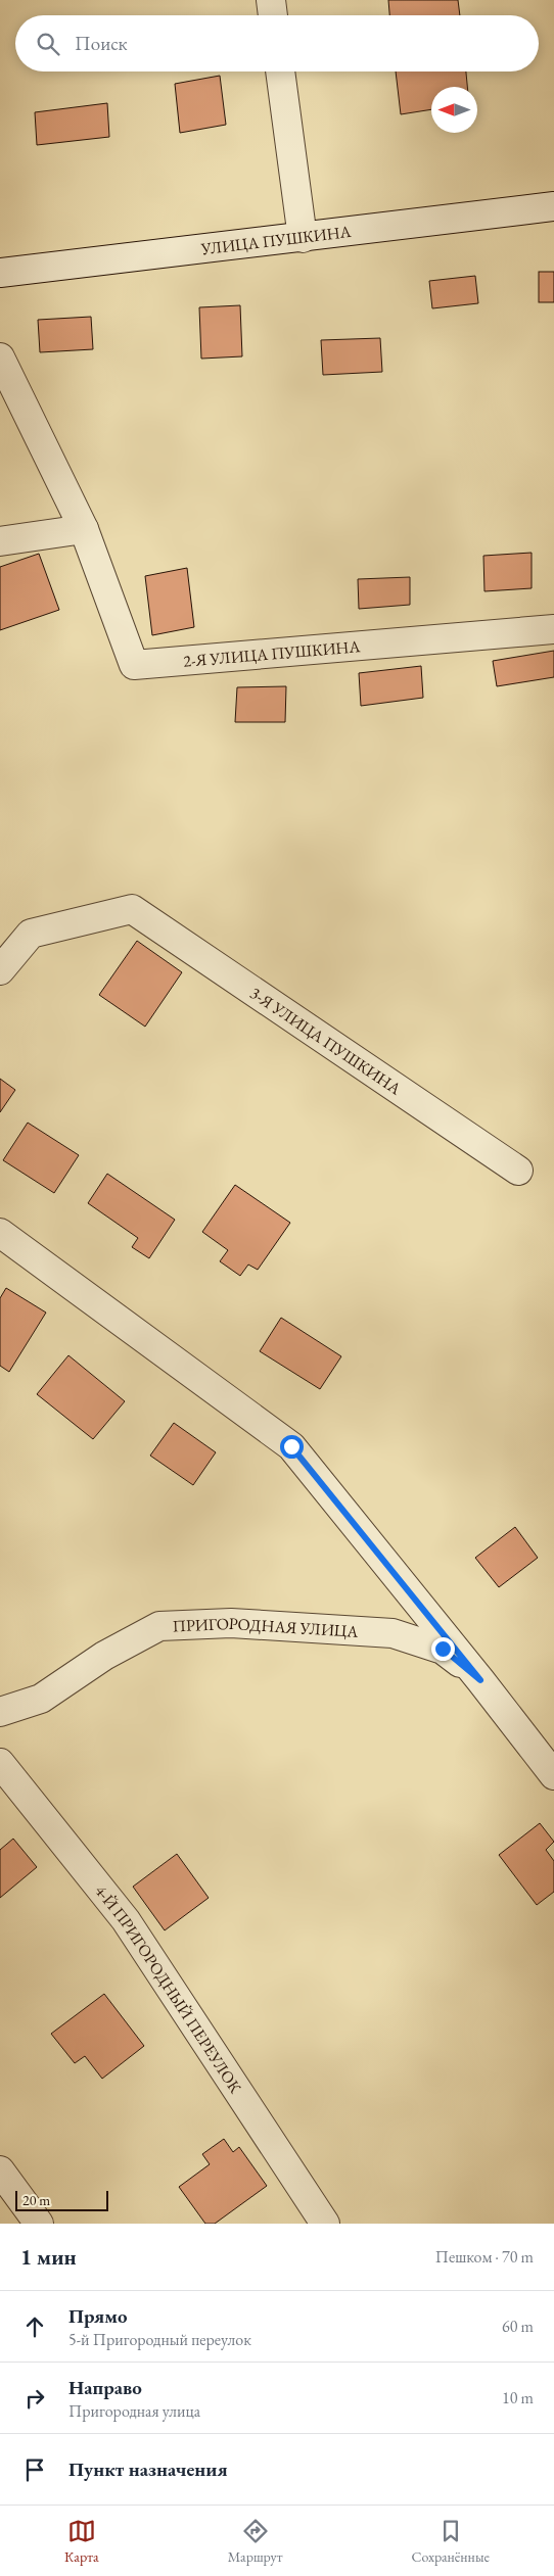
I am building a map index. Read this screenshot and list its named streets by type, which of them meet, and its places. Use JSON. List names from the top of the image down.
{
  "streets": {
    "street": [
      "УЛИЦА ПУШКИНА",
      "2-Я УЛИЦА ПУШКИНА",
      "3-Я УЛИЦА ПУШКИНА",
      "ПРИГОРОДНАЯ УЛИЦА",
      "4-Й ПРИГОРОДНЫЙ ПЕРЕУЛОК"
    ]
  },
  "scale_bar": "20 m",
  "north": "left",
  "page": {
    "search": "Поиск",
    "scale": "20 m",
    "heading": ["1 мин", "Пешком · 70 m"],
    "list": [
      ["Прямо", "5-й Пригородный переулок", "60 m"],
      ["Направо", "Пригородная улица", "10 m"],
      "Пункт назначения"
    ],
    "nav": ["Карта", "Маршрут", "Сохранённые"]
  }
}
